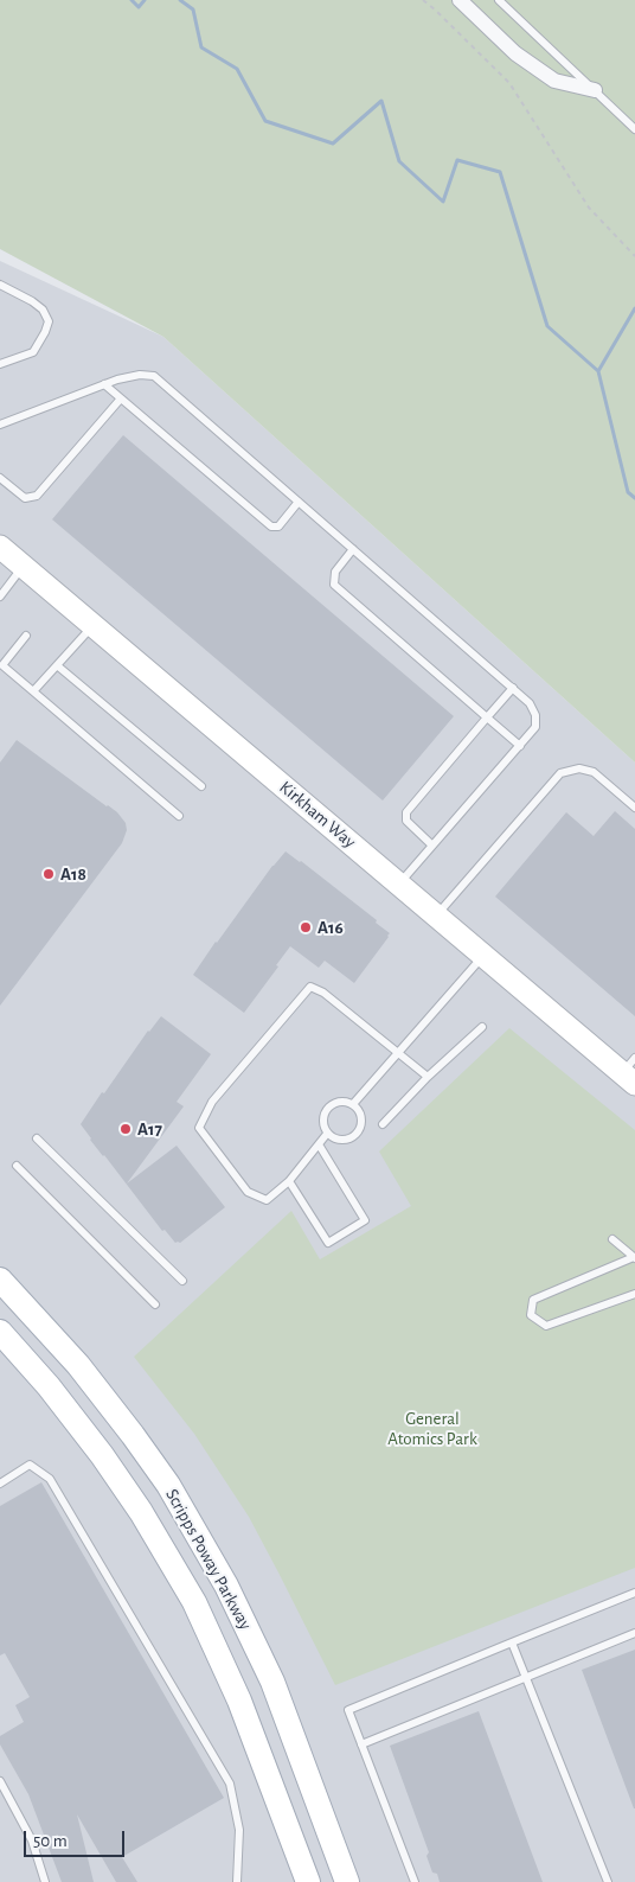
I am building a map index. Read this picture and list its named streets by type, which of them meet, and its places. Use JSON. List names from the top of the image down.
{
  "streets": {
    "main road": ["Kirkham Way", "Scripps Poway Parkway"]
  },
  "parks": ["General Atomics Park"],
  "places": ["A18", "A16", "A17"],
  "scale_bar": "50 m"
}
